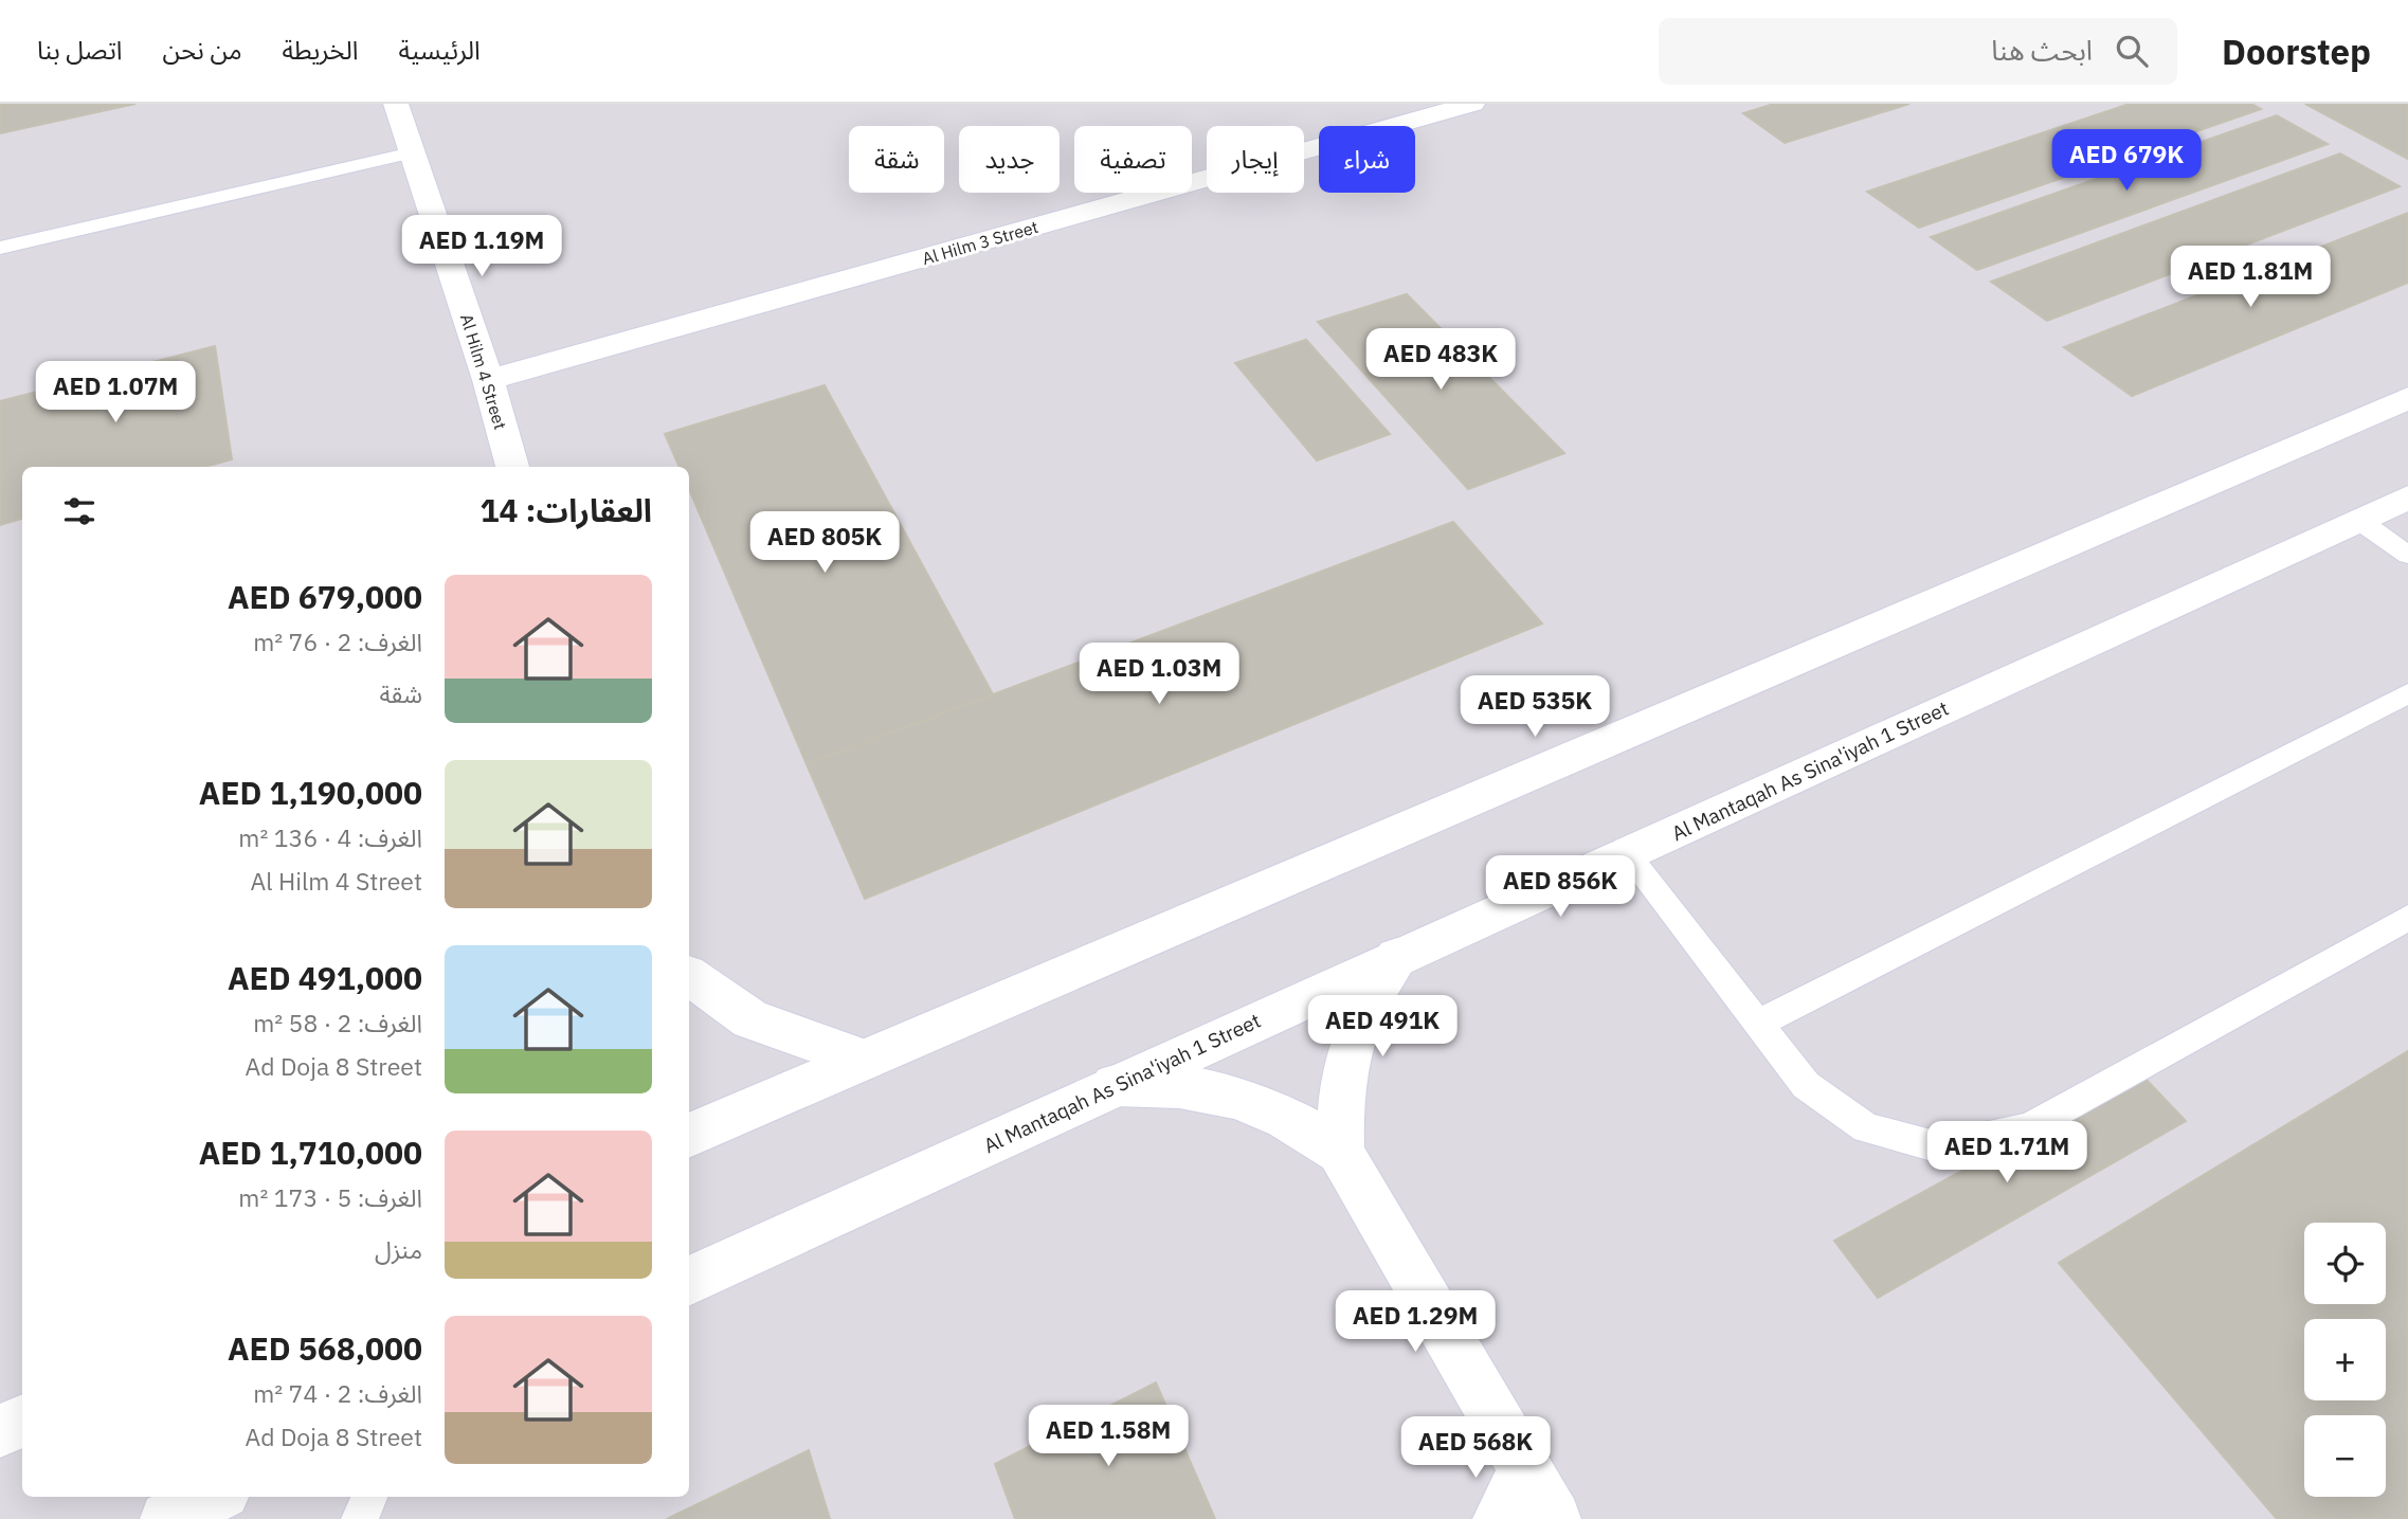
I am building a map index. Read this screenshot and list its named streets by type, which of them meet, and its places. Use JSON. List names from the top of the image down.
{
  "streets": {
    "street": ["Al Hilm 3 Street", "Al Hilm 4 Street", "Al Mantaqah As Sina'iyah 1 Street"]
  },
  "crossings": [
    ["Al Hilm 3 Street", "Al Hilm 4 Street"]
  ],
  "page": {
    "header": "Doorstep",
    "search": "ابحث هنا",
    "nav": [
      "الرئيسية",
      "الخريطة",
      "من نحن",
      "اتصل بنا"
    ],
    "chip": [
      "شراء",
      "إيجار",
      "تصفية",
      "جديد",
      "شقة"
    ],
    "price": [
      "AED 679K",
      "AED 1.19M",
      "AED 1.81M",
      "AED 483K",
      "AED 1.07M",
      "AED 805K",
      "AED 1.03M",
      "AED 535K",
      "AED 856K",
      "AED 491K",
      "AED 1.71M",
      "AED 1.29M",
      "AED 1.58M",
      "AED 568K"
    ],
    "heading": "العقارات: 14",
    "list": [
      {
        "name": "AED 679,000",
        "note": "الغرف: 2 · 76 m² · شقة"
      },
      {
        "name": "AED 1,190,000",
        "note": "الغرف: 4 · 136 m² · Al Hilm 4 Street"
      },
      {
        "name": "AED 491,000",
        "note": "الغرف: 2 · 58 m² · Ad Doja 8 Street"
      },
      {
        "name": "AED 1,710,000",
        "note": "الغرف: 5 · 173 m² · منزل"
      },
      {
        "name": "AED 568,000",
        "note": "الغرف: 2 · 74 m² · Ad Doja 8 Street"
      }
    ],
    "map_buttons": ["+", "−"]
  }
}
